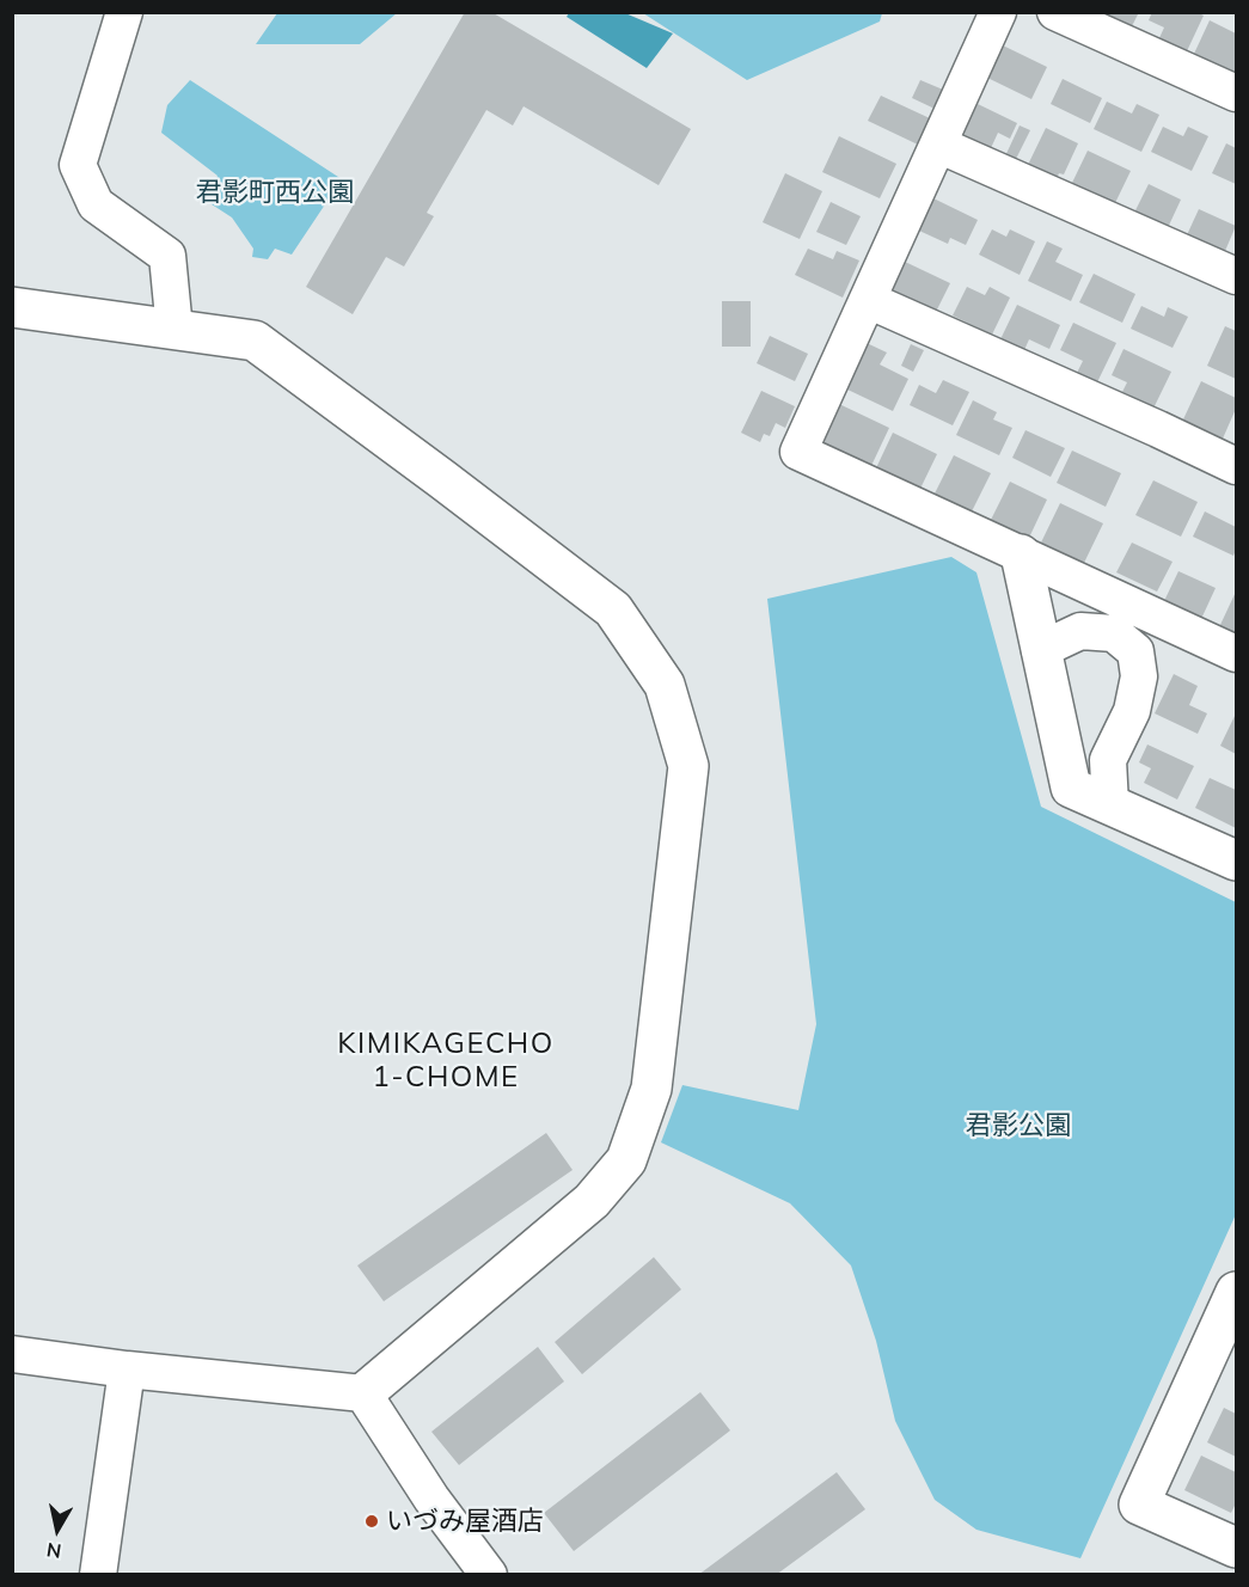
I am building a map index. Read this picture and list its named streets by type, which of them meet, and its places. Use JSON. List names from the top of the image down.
{
  "districts": ["KIMIKAGECHO 1-CHOME"],
  "parks": ["君影町西公園", "君影公園"],
  "places": ["いづみ屋酒店"],
  "north": "bottom"
}
